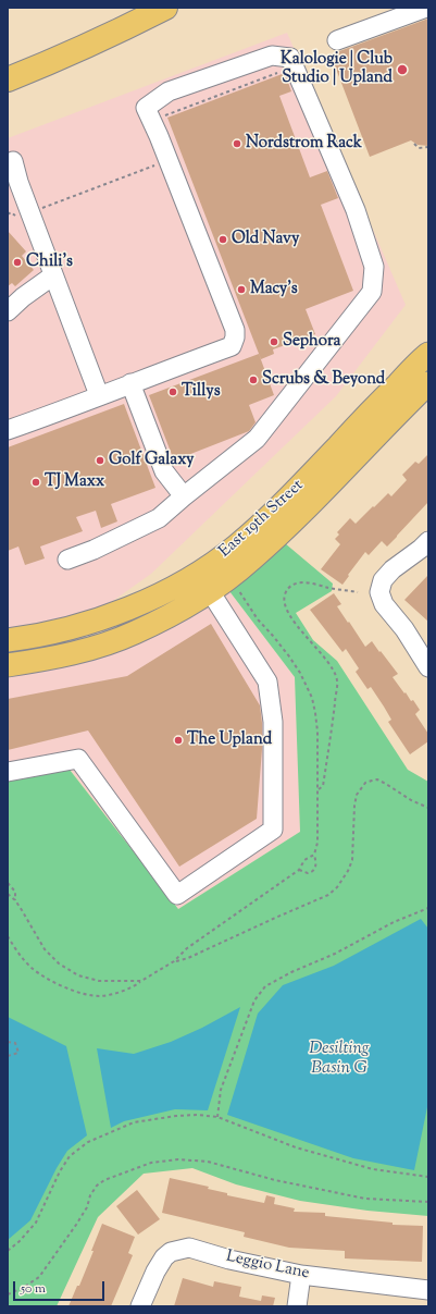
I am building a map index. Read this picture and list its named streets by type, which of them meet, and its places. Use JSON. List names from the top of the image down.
{
  "streets": {
    "main road": ["East 19th Street"],
    "street": ["Leggio Lane"]
  },
  "water": ["Desilting Basin G"],
  "places": [
    "Kalologie | Club Studio | Upland",
    "Nordstrom Rack",
    "Old Navy",
    "Chili's",
    "Macy's",
    "Sephora",
    "Scrubs & Beyond",
    "Tillys",
    "Golf Galaxy",
    "TJ Maxx",
    "The Upland"
  ],
  "scale_bar": "50 m"
}
